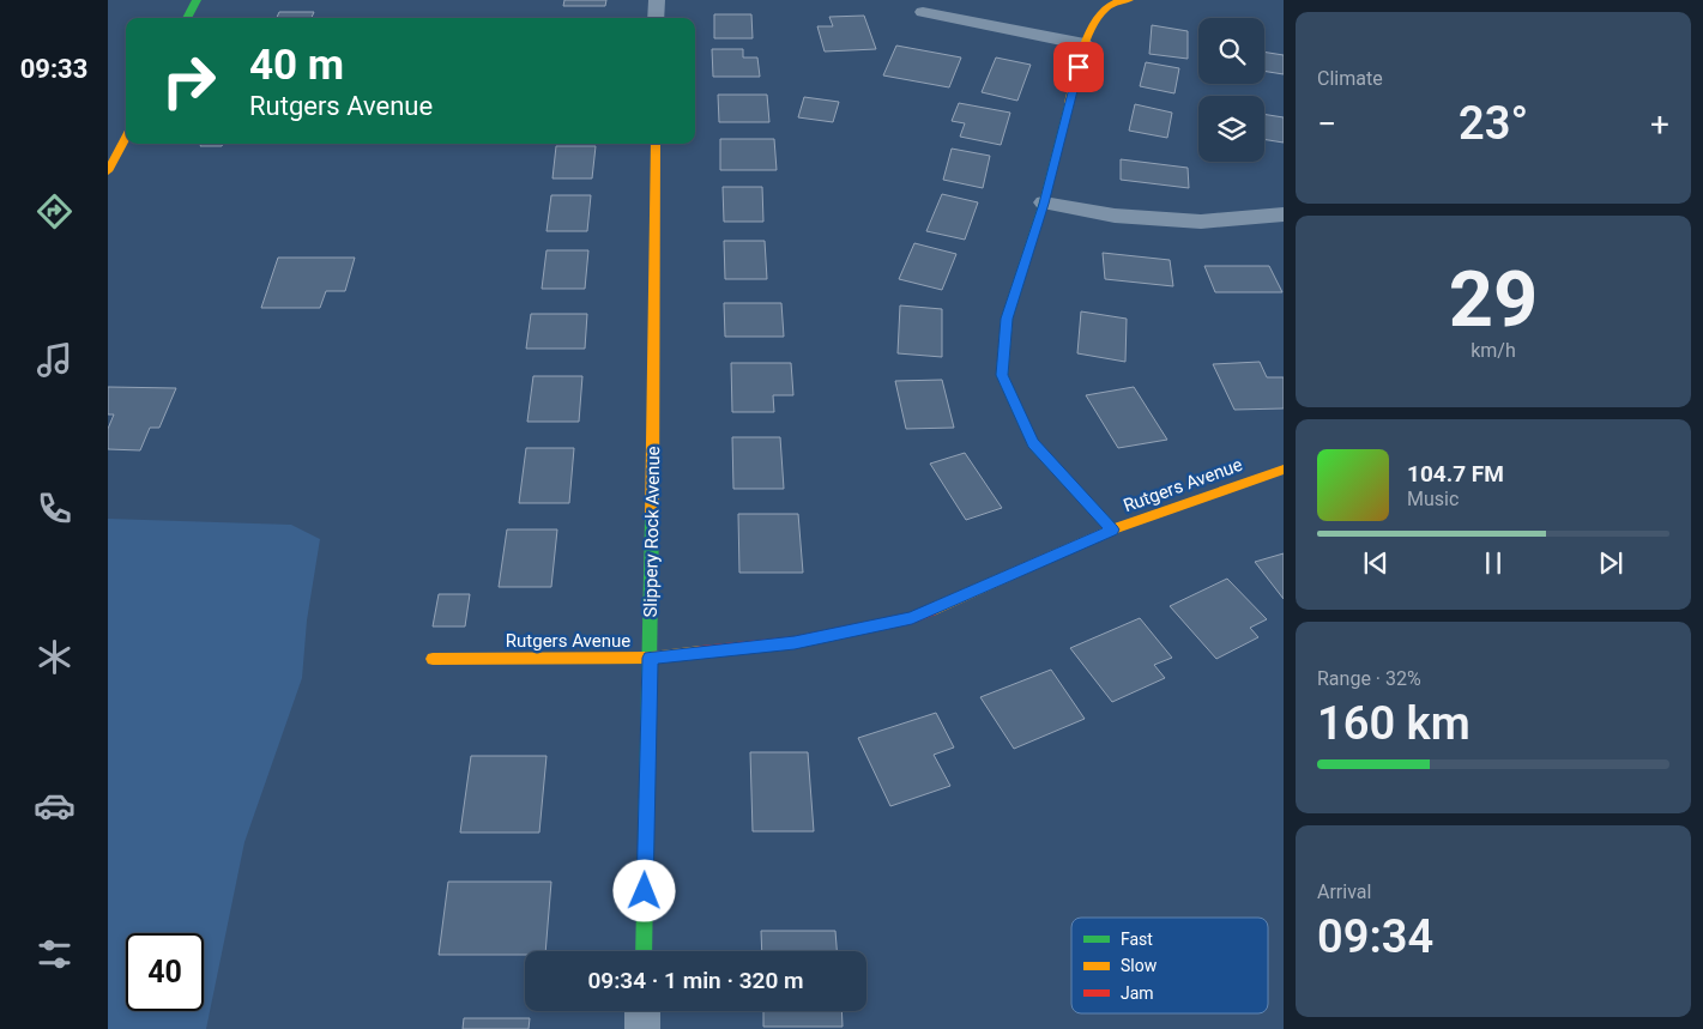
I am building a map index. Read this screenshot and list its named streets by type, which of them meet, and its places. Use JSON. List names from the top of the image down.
{
  "streets": {
    "street": ["Rutgers Avenue", "Slippery Rock Avenue"]
  },
  "crossings": [
    ["Rutgers Avenue", "Slippery Rock Avenue"]
  ],
  "legend": ["Fast", "Slow", "Jam"],
  "page": {
    "tabs": "09:33",
    "tile": [
      "Climate",
      ["29", "km/h"],
      ["Range · 32%", "160 km"],
      ["Arrival", "09:34"]
    ],
    "turn": ["40 m", "Rutgers Avenue"],
    "heat": ["−", "23°", "+"],
    "song": ["104.7 FM", "Music"],
    "limit": "40",
    "trip": "09:34 · 1 min · 320 m"
  }
}
